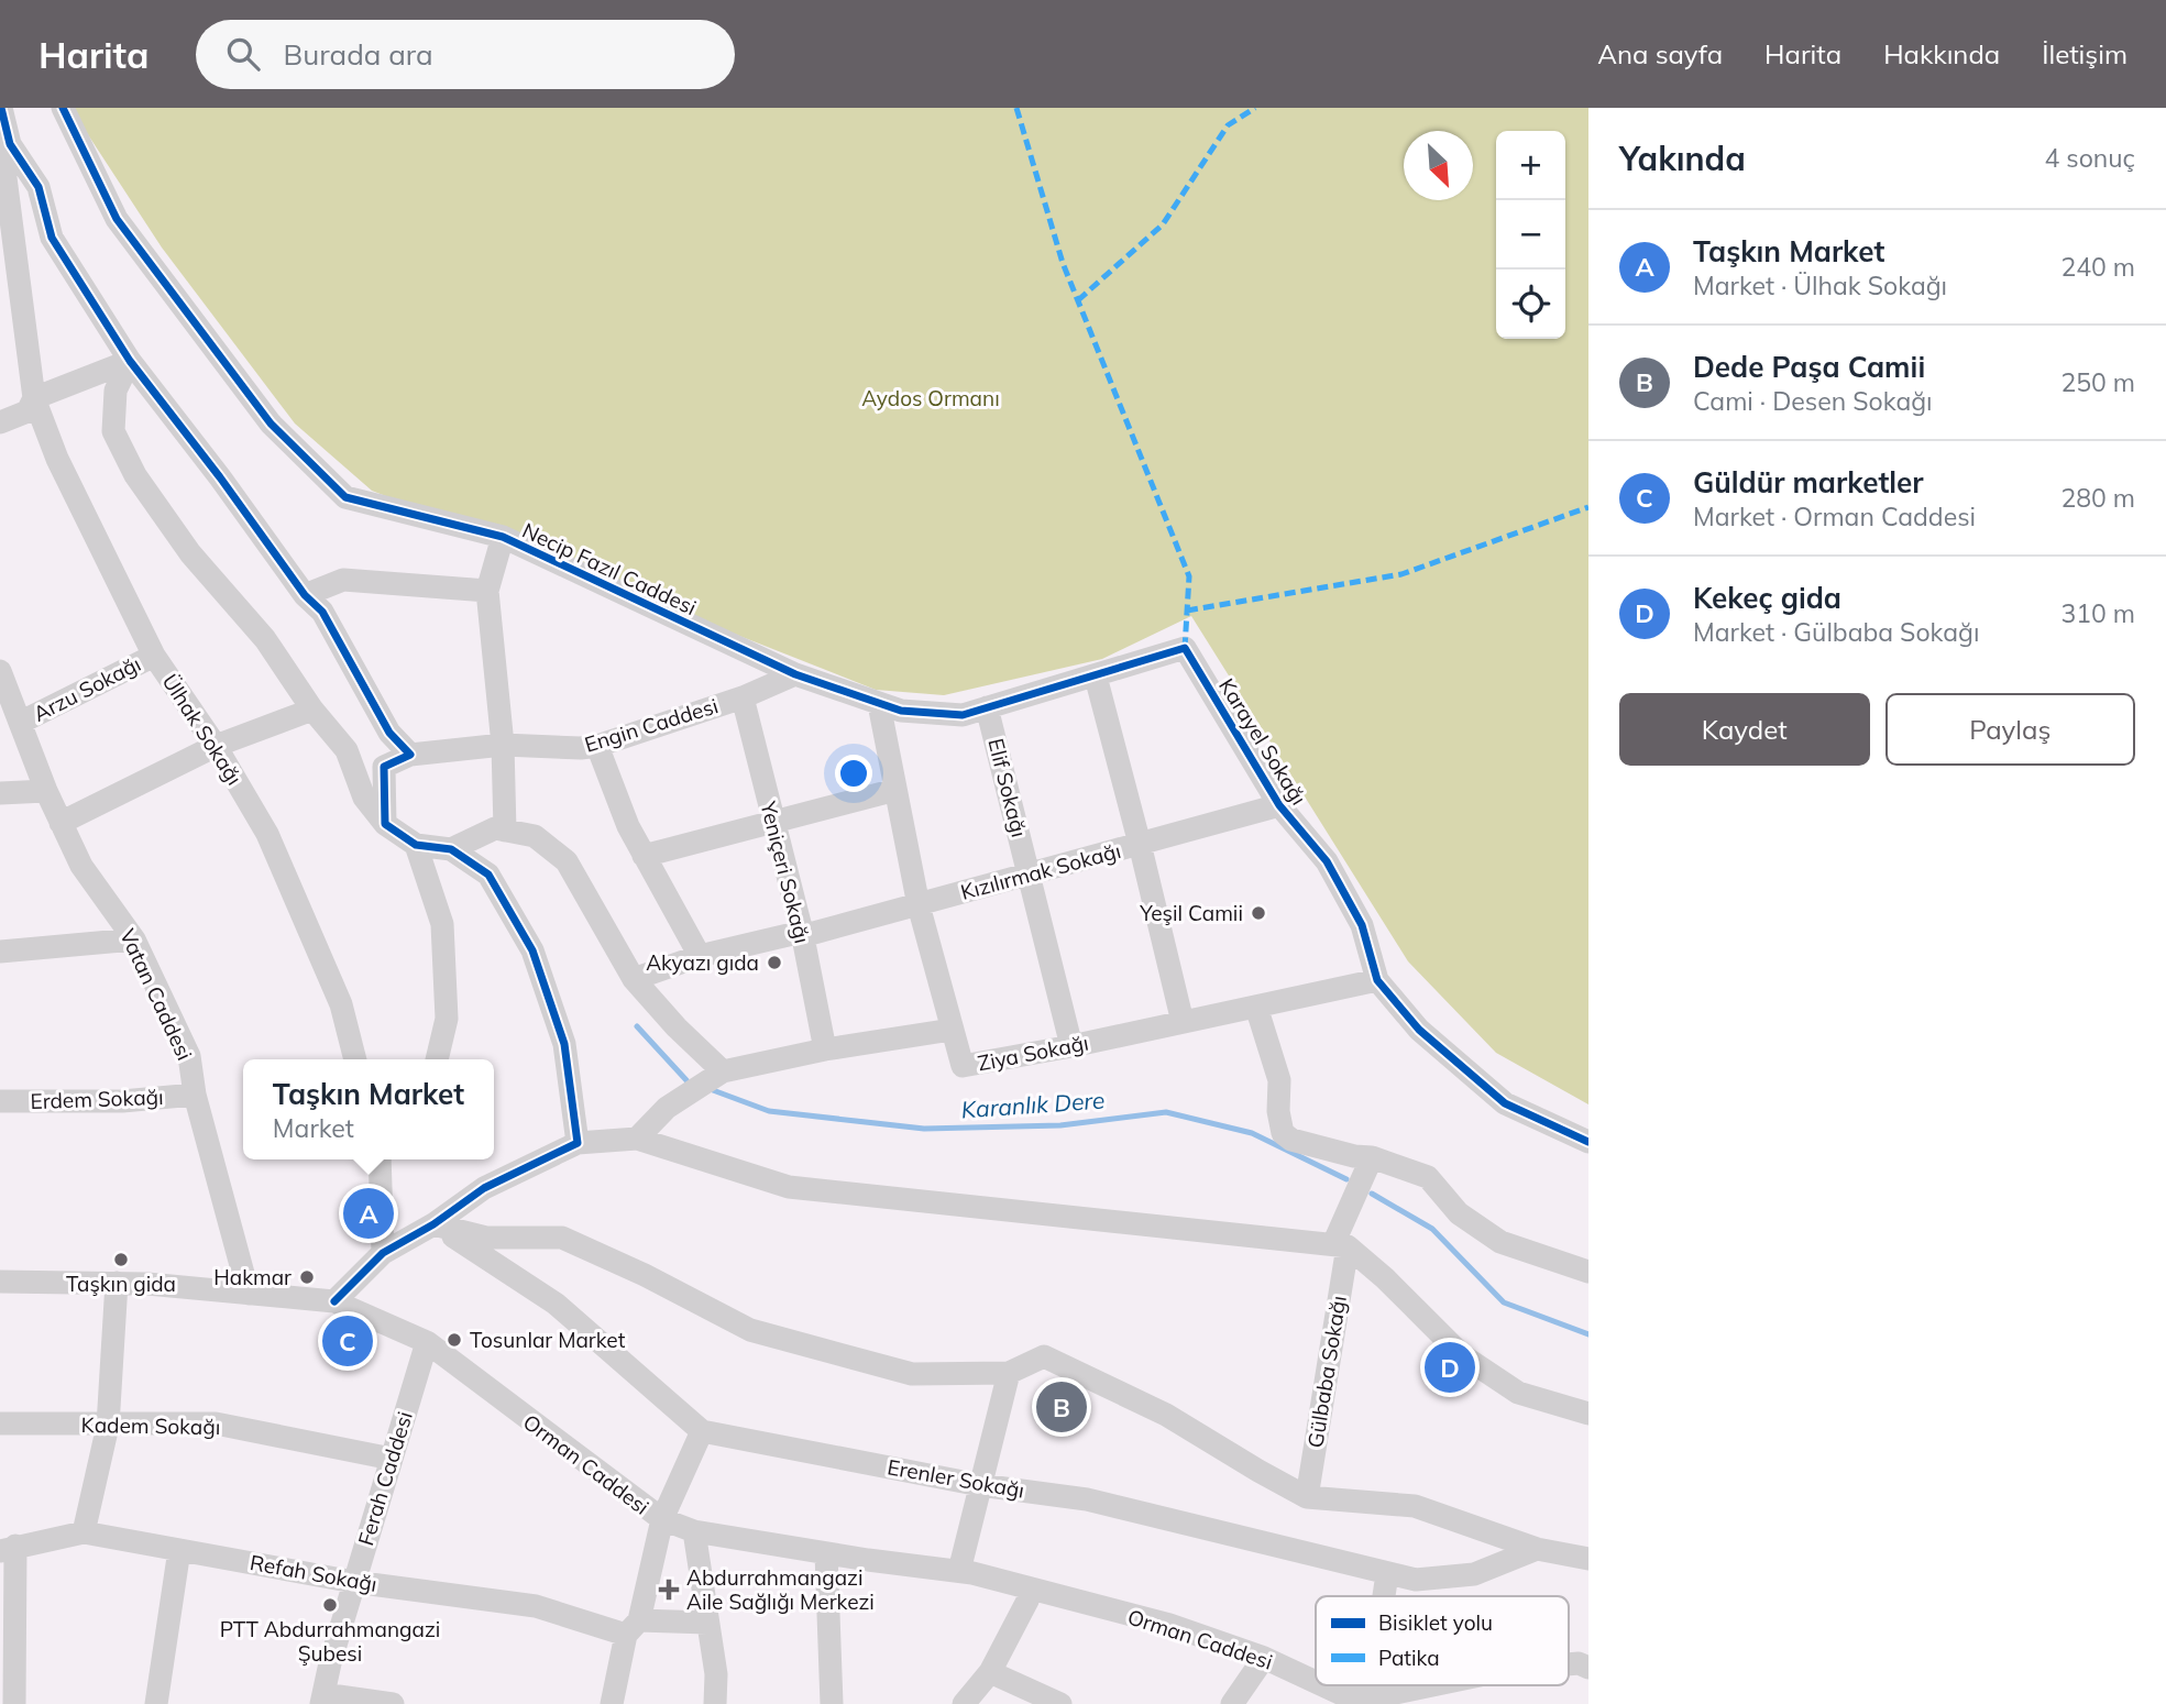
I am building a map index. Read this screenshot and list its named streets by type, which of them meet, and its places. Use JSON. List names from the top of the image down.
{
  "streets": {
    "street": [
      "Necip Fazıl Caddesi",
      "Arzu Sokağı",
      "Engin Caddesi",
      "Ülhak Sokağı",
      "Karayel Sokağı",
      "Elif Sokağı",
      "Kızılırmak Sokağı",
      "Yeniçeri Sokağı",
      "Vatan Caddesi",
      "Ziya Sokağı",
      "Erdem Sokağı",
      "Gülbaba Sokağı",
      "Kadem Sokağı",
      "Orman Caddesi",
      "Ferah Caddesi",
      "Erenler Sokağı",
      "Refah Sokağı"
    ]
  },
  "crossings": [
    ["Necip Fazıl Caddesi", "Engin Caddesi"],
    ["Necip Fazıl Caddesi", "Karayel Sokağı"],
    ["Necip Fazıl Caddesi", "Elif Sokağı"],
    ["Necip Fazıl Caddesi", "Ziya Sokağı"],
    ["Arzu Sokağı", "Ülhak Sokağı"],
    ["Arzu Sokağı", "Vatan Caddesi"],
    ["Engin Caddesi", "Yeniçeri Sokağı"],
    ["Karayel Sokağı", "Kızılırmak Sokağı"],
    ["Karayel Sokağı", "Ziya Sokağı"],
    ["Elif Sokağı", "Kızılırmak Sokağı"],
    ["Elif Sokağı", "Ziya Sokağı"],
    ["Kızılırmak Sokağı", "Yeniçeri Sokağı"],
    ["Kızılırmak Sokağı", "Ziya Sokağı"],
    ["Vatan Caddesi", "Erdem Sokağı"],
    ["Vatan Caddesi", "Orman Caddesi"],
    ["Kadem Sokağı", "Ferah Caddesi"],
    ["Orman Caddesi", "Ferah Caddesi"],
    ["Ferah Caddesi", "Refah Sokağı"]
  ],
  "water": ["Karanlık Dere"],
  "parks": ["Aydos Ormanı"],
  "places": {
    "other": [
      "Yeşil Camii",
      "Akyazı gıda",
      "Taşkın gida",
      "Hakmar",
      "Tosunlar Market",
      "PTT Abdurrahmangazi Şubesi"
    ],
    "health": ["Abdurrahmangazi Aile Sağlığı Merkezi"]
  },
  "legend": ["Bisiklet yolu", "Patika"],
  "north": "bottom right",
  "page": {
    "header": "Harita",
    "search": "Burada ara",
    "nav": [
      "Ana sayfa",
      "Harita",
      "Hakkında",
      "İletişim"
    ],
    "heading": ["Yakında", "4 sonuç"],
    "map_buttons": ["+", "−"],
    "list": [
      {
        "mark": "A",
        "name": "Taşkın Market",
        "note": "Market · Ülhak Sokağı",
        "value": "240 m"
      },
      {
        "mark": "B",
        "name": "Dede Paşa Camii",
        "note": "Cami · Desen Sokağı",
        "value": "250 m"
      },
      {
        "mark": "C",
        "name": "Güldür marketler",
        "note": "Market · Orman Caddesi",
        "value": "280 m"
      },
      {
        "mark": "D",
        "name": "Kekeç gida",
        "note": "Market · Gülbaba Sokağı",
        "value": "310 m"
      }
    ],
    "buttons": ["Kaydet", "Paylaş"],
    "popup": ["Taşkın Market", "Market"],
    "pins": [
      "A",
      "C",
      "D",
      "B"
    ]
  }
}
